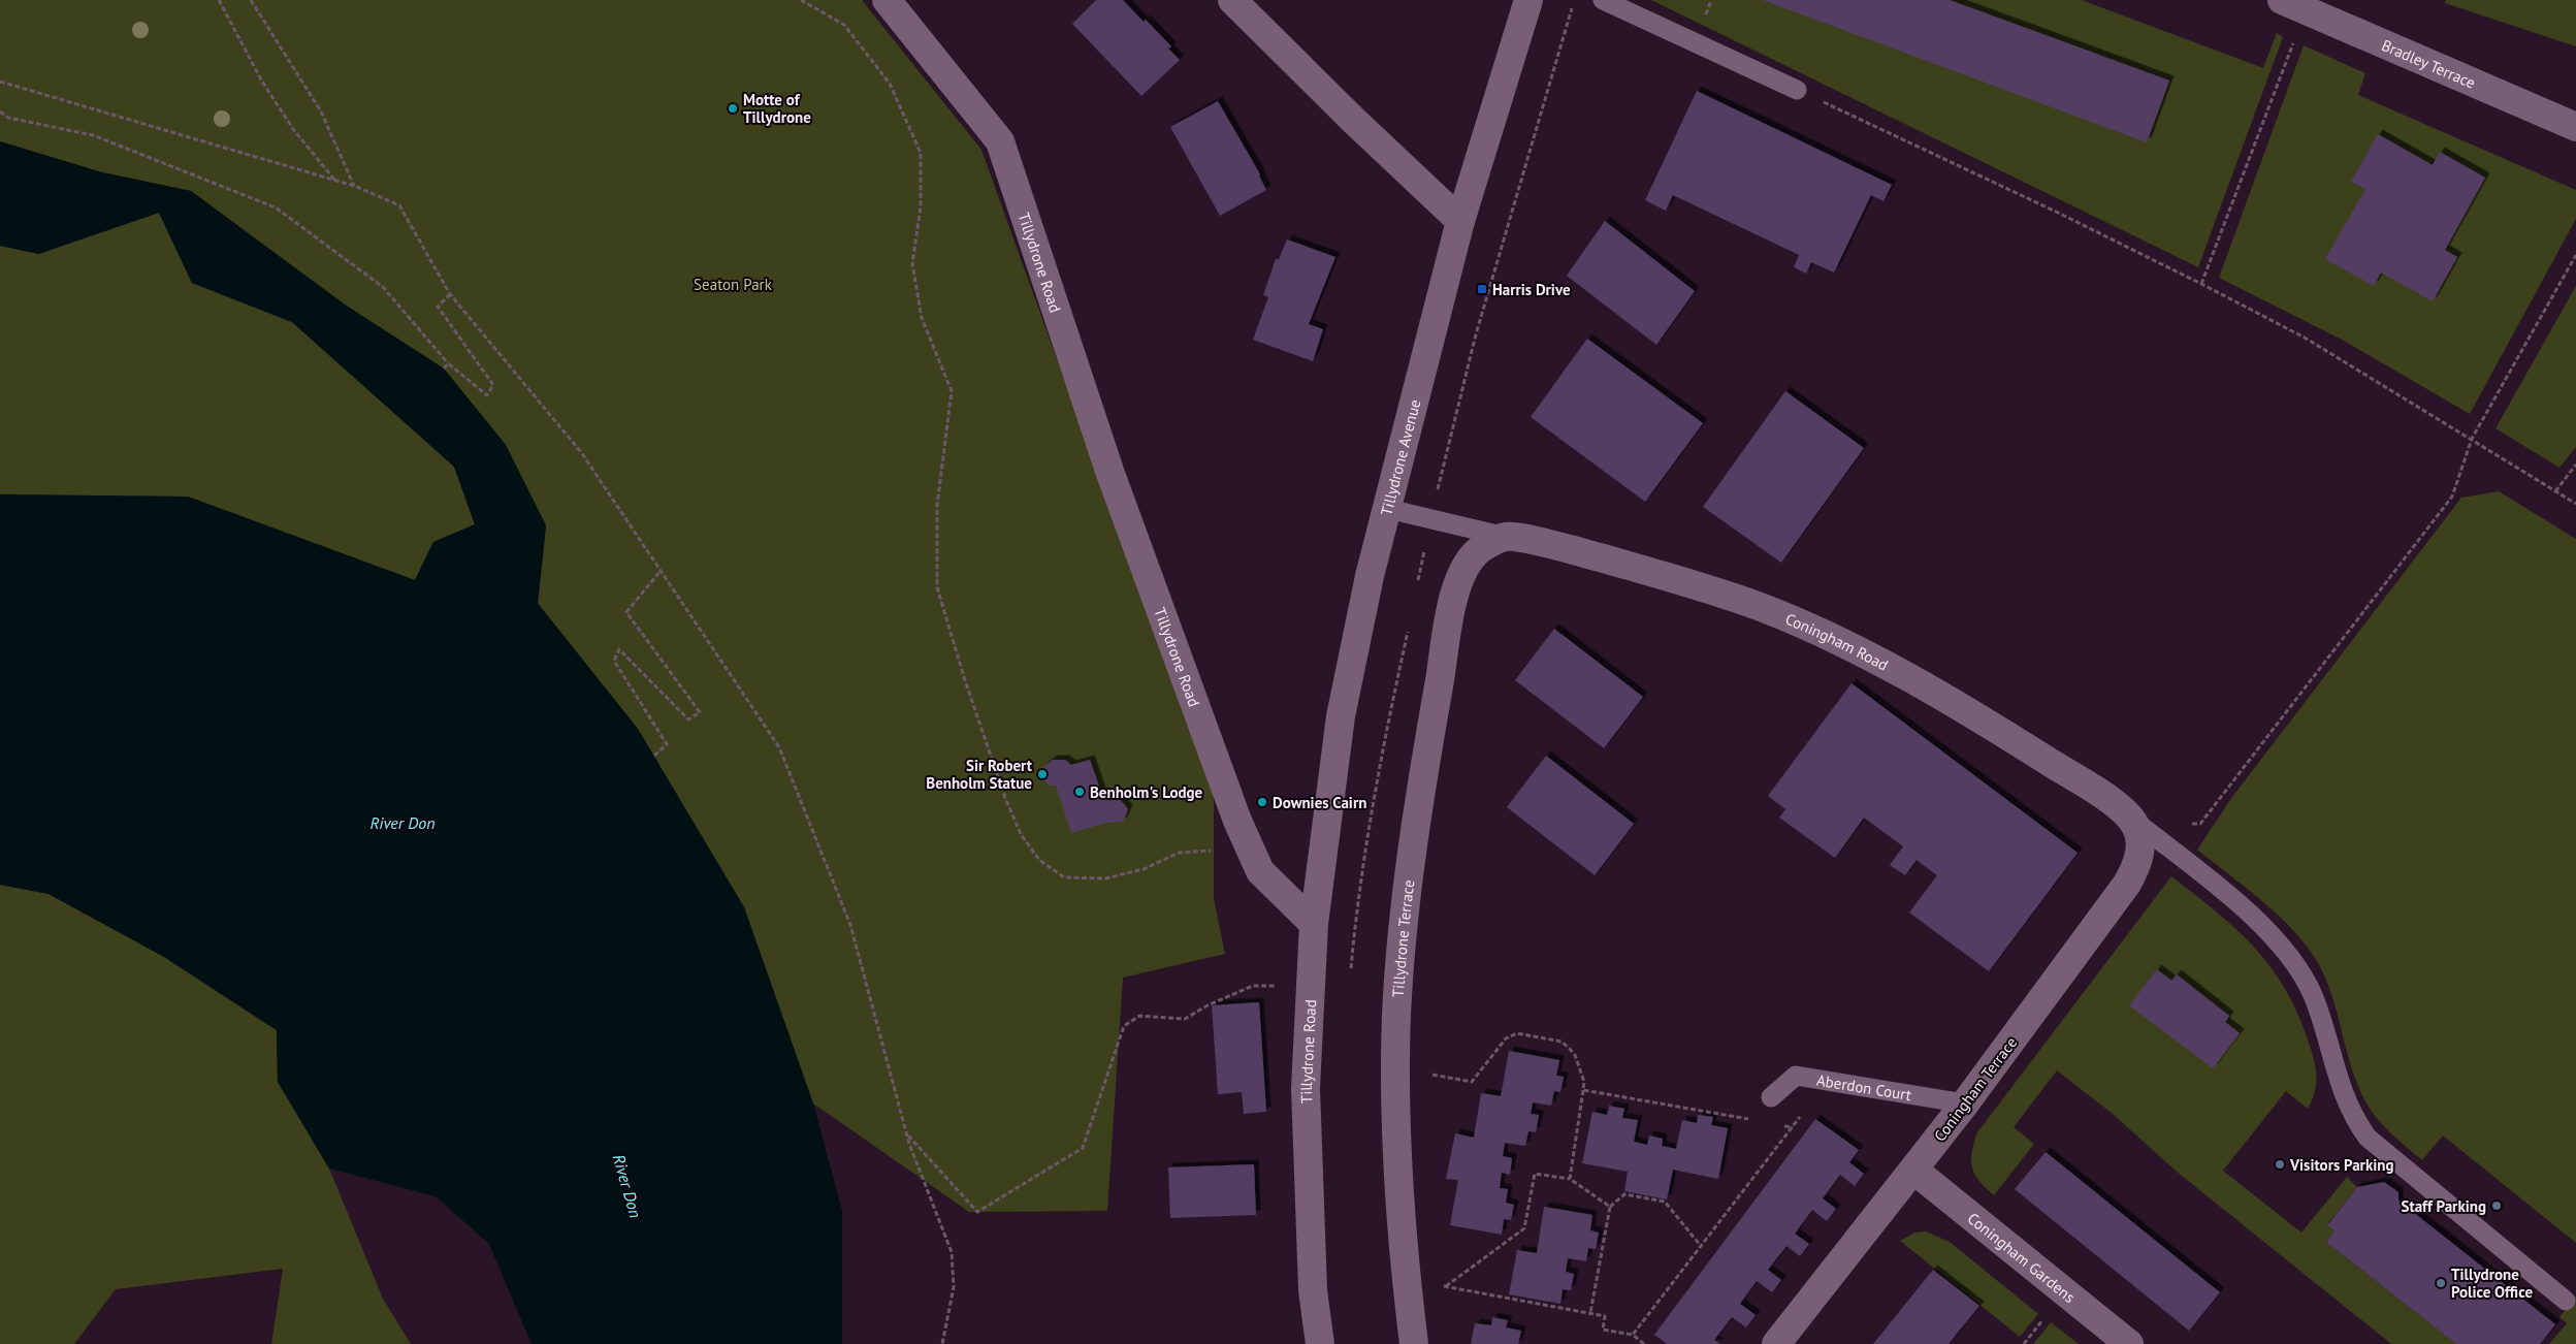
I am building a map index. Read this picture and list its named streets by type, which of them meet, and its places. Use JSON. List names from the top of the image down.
{
  "streets": {
    "street": [
      "Bradley Terrace",
      "Tillydrone Road",
      "Tillydrone Avenue",
      "Coningham Road",
      "Tillydrone Terrace",
      "Coningham Terrace",
      "Coningham Gardens"
    ],
    "lane": ["Aberdon Court"]
  },
  "crossings": [
    ["Tillydrone Road", "Tillydrone Avenue"],
    ["Tillydrone Avenue", "Coningham Road"],
    ["Coningham Road", "Tillydrone Terrace"],
    ["Coningham Road", "Coningham Terrace"],
    ["Aberdon Court", "Coningham Terrace"],
    ["Coningham Terrace", "Coningham Gardens"]
  ],
  "water": ["River Don"],
  "parks": ["Seaton Park"],
  "places": {
    "other": [
      "Motte of Tillydrone",
      "Sir Robert Benholm Statue",
      "Benholm's Lodge",
      "Downies Cairn",
      "Visitors Parking",
      "Staff Parking",
      "Tillydrone Police Office"
    ],
    "transit": ["Harris Drive"]
  }
}
